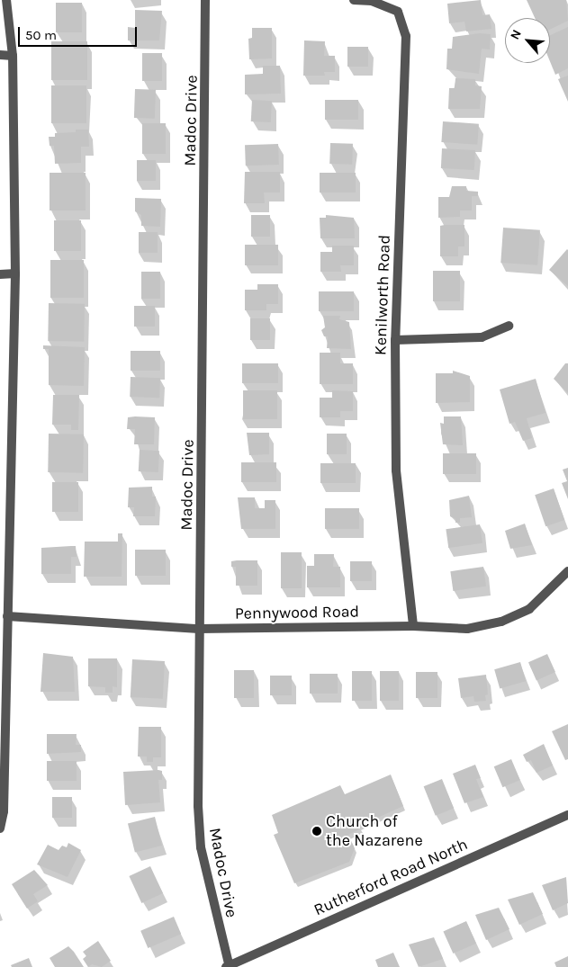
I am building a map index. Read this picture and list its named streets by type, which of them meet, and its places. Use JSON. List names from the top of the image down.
{
  "streets": {
    "street": [
      "Madoc Drive",
      "Kenilworth Road",
      "Pennywood Road",
      "Rutherford Road North"
    ]
  },
  "crossings": [
    ["Madoc Drive", "Pennywood Road"],
    ["Madoc Drive", "Rutherford Road North"],
    ["Kenilworth Road", "Pennywood Road"]
  ],
  "places": ["Church of the Nazarene"],
  "scale_bar": "50 m",
  "north": "top left"
}
